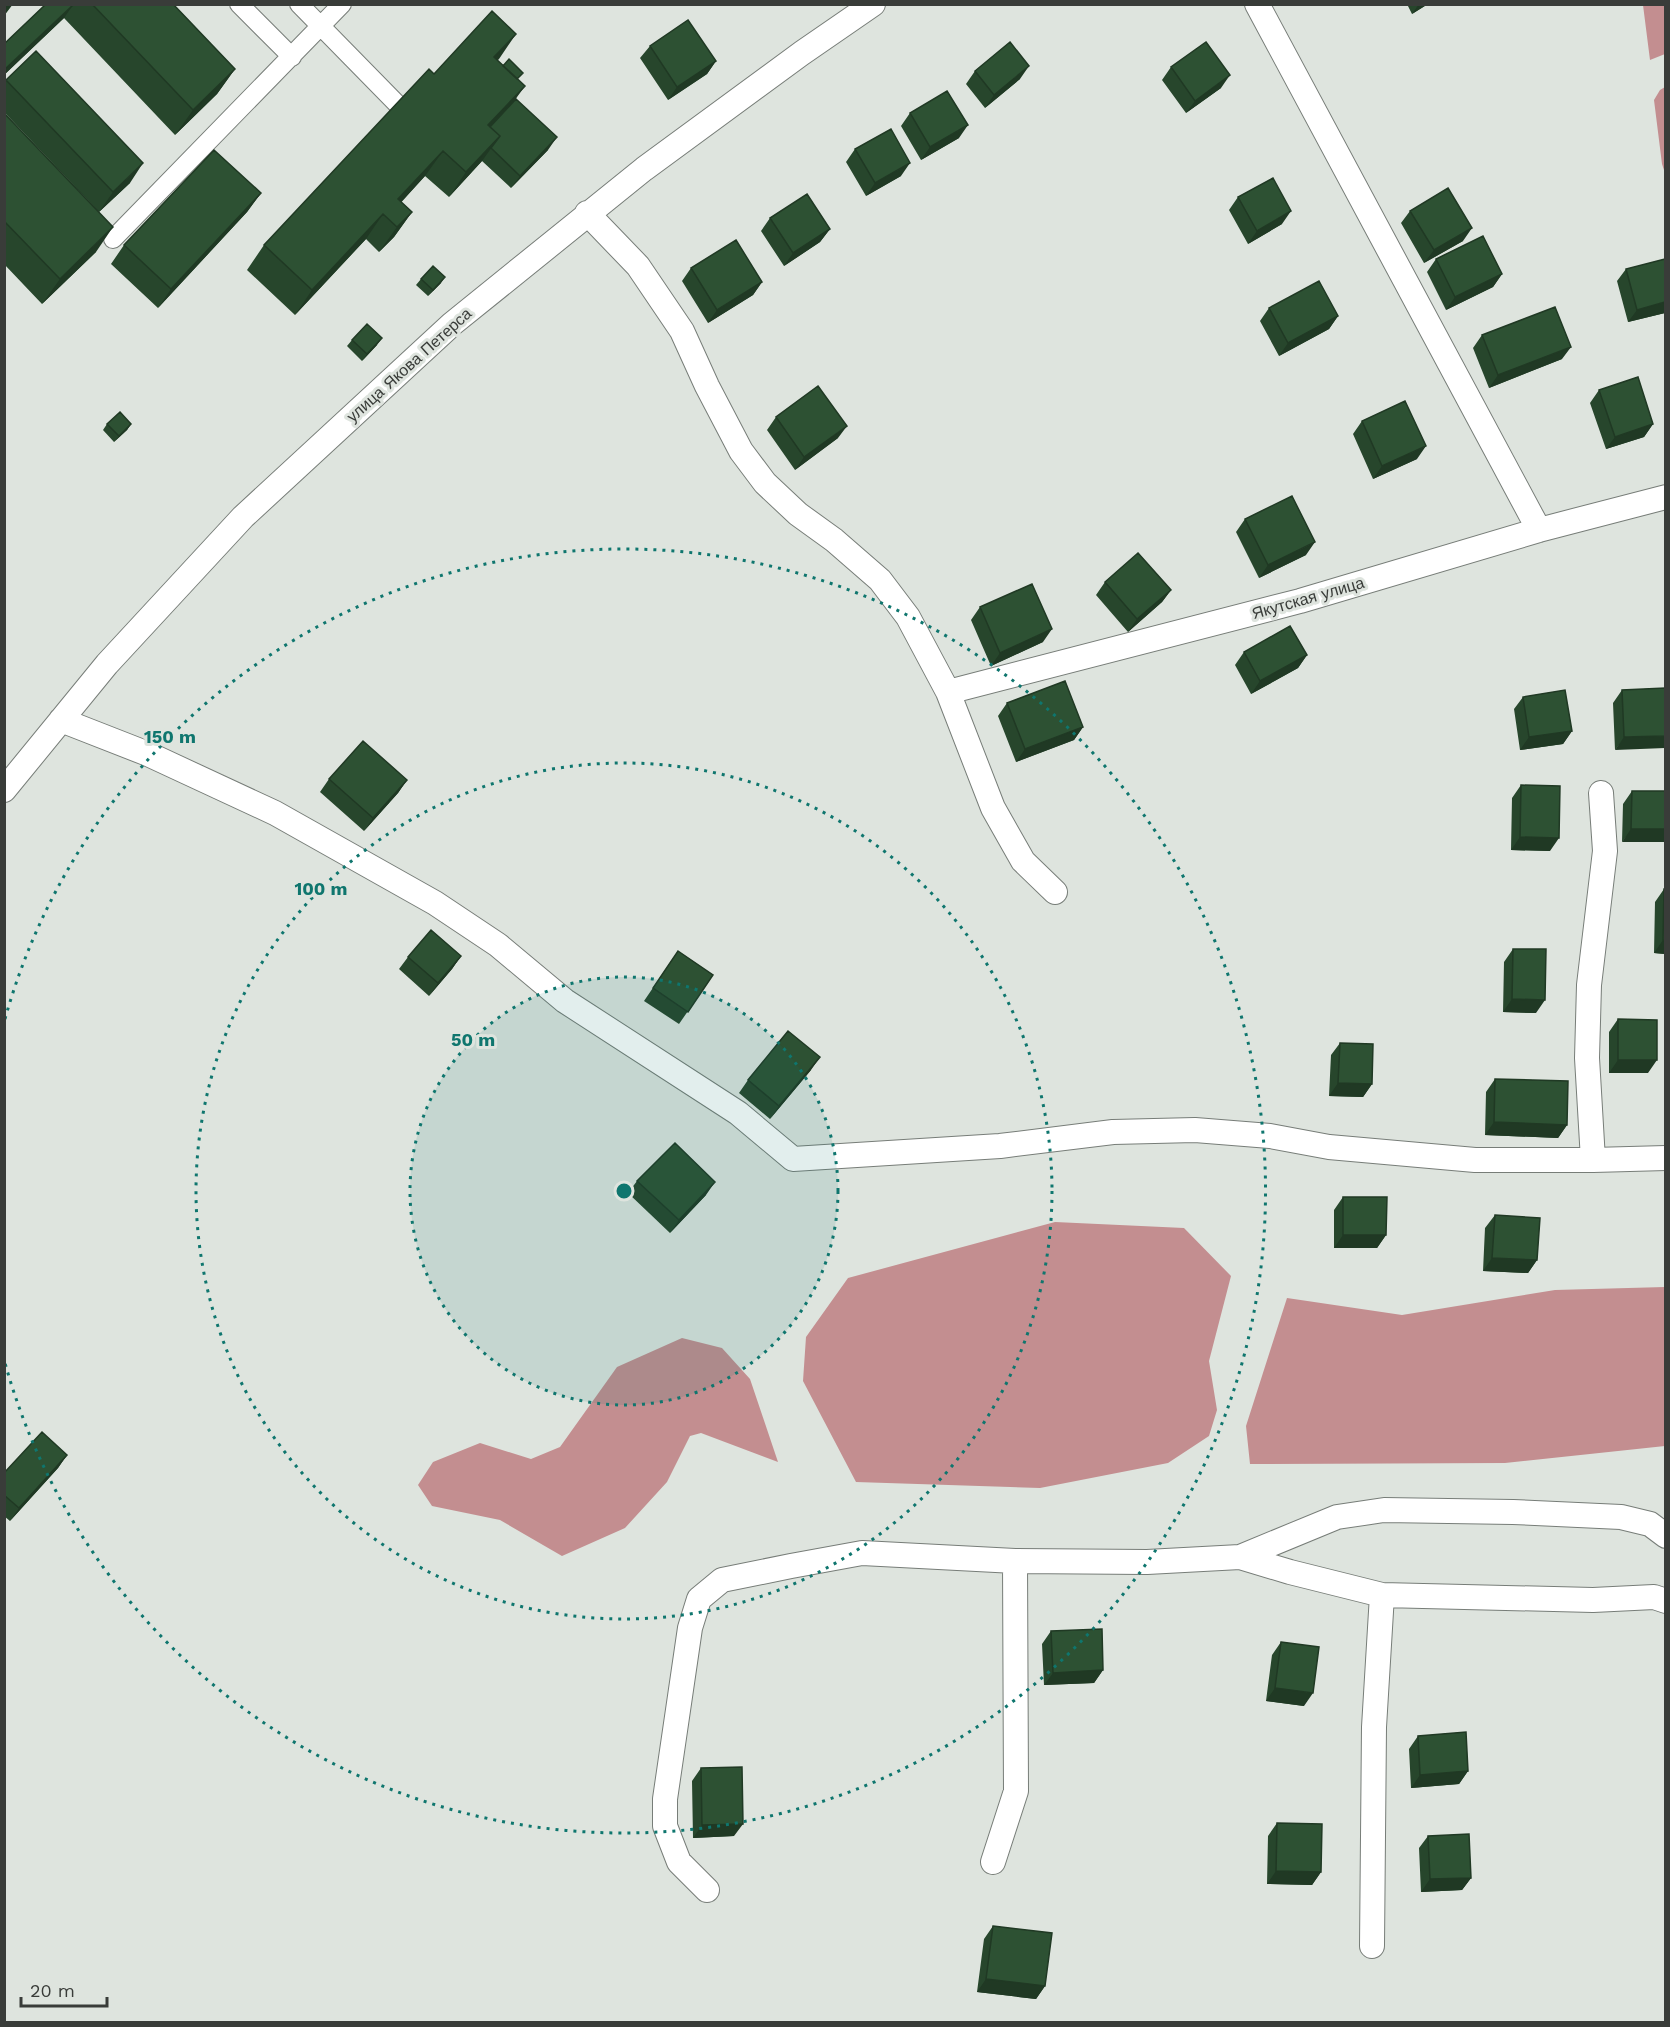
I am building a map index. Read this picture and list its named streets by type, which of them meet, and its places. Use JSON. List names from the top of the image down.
{
  "streets": {
    "street": ["улица Якова Петерса", "Якутская улица"]
  },
  "scale_bar": "20 m",
  "rings": ["150 m", "100 m", "50 m"]
}
